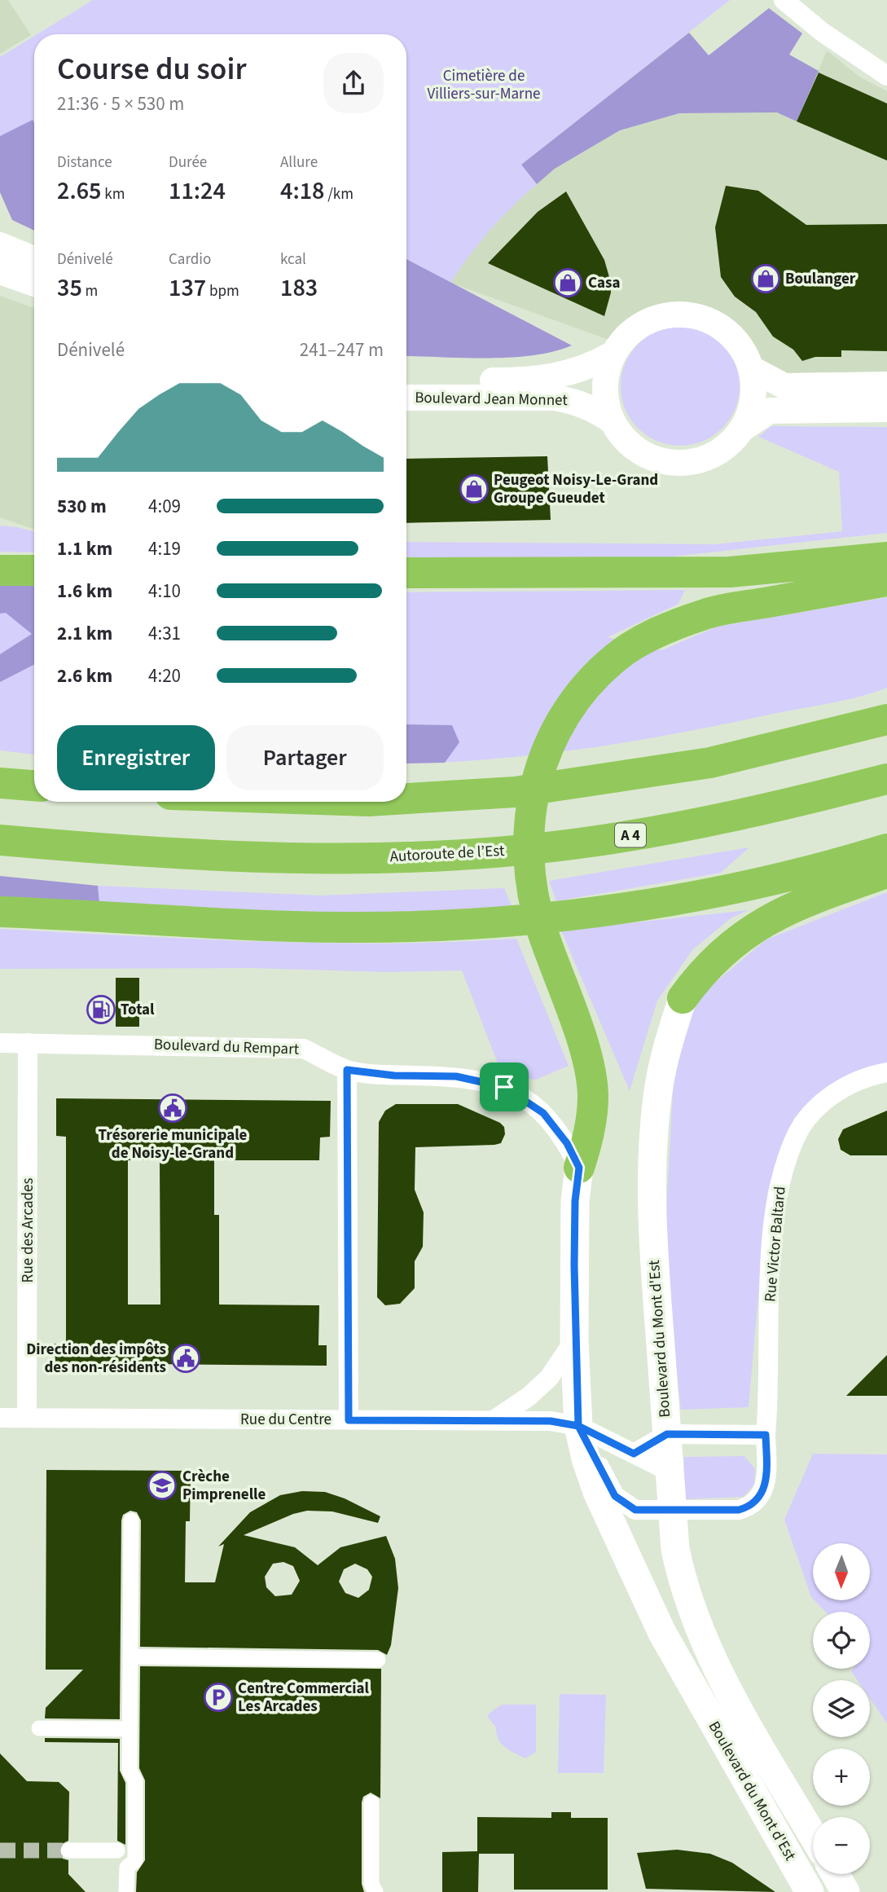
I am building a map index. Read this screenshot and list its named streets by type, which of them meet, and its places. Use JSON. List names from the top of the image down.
{
  "streets": {
    "highway": ["A 4", "Autoroute de l’Est"],
    "main road": ["Boulevard du Mont d'Est"],
    "street": [
      "Boulevard Jean Monnet",
      "Boulevard du Rempart",
      "Rue des Arcades",
      "Rue Victor Baltard",
      "Rue du Centre"
    ]
  },
  "crossings": [
    ["Boulevard du Rempart", "Rue des Arcades"],
    ["Boulevard du Rempart", "Boulevard du Mont d'Est"],
    ["Rue des Arcades", "Rue du Centre"],
    ["Boulevard du Mont d'Est", "Rue du Centre"]
  ],
  "parks": ["Cimetière de Villiers-sur-Marne"],
  "places": {
    "shop": ["Boulanger", "Casa", "Peugeot Noisy-Le-Grand Groupe Gueudet"],
    "fuel station": ["Total"],
    "public building": ["Trésorerie municipale de Noisy-le-Grand", "Direction des impôts des non-résidents"],
    "school or university": ["Crèche Pimprenelle"],
    "parking": ["Centre Commercial Les Arcades"]
  },
  "north": "bottom",
  "page": {
    "heading": ["Course du soir", "21:36 · 5 × 530 m"],
    "stats": [
      ["Distance", "2.65 km"],
      ["Durée", "11:24"],
      ["Allure", "4:18 /km"],
      ["Dénivelé", "35 m"],
      ["Cardio", "137 bpm"],
      ["kcal", "183"]
    ],
    "chart": ["Dénivelé", "241–247 m"],
    "list": [
      {
        "name": "530 m",
        "note": "4:09"
      },
      {
        "name": "1.1 km",
        "note": "4:19"
      },
      {
        "name": "1.6 km",
        "note": "4:10"
      },
      {
        "name": "2.1 km",
        "note": "4:31"
      },
      {
        "name": "2.6 km",
        "note": "4:20"
      }
    ],
    "buttons": ["Enregistrer", "Partager"],
    "map_buttons": ["+", "−"]
  }
}
